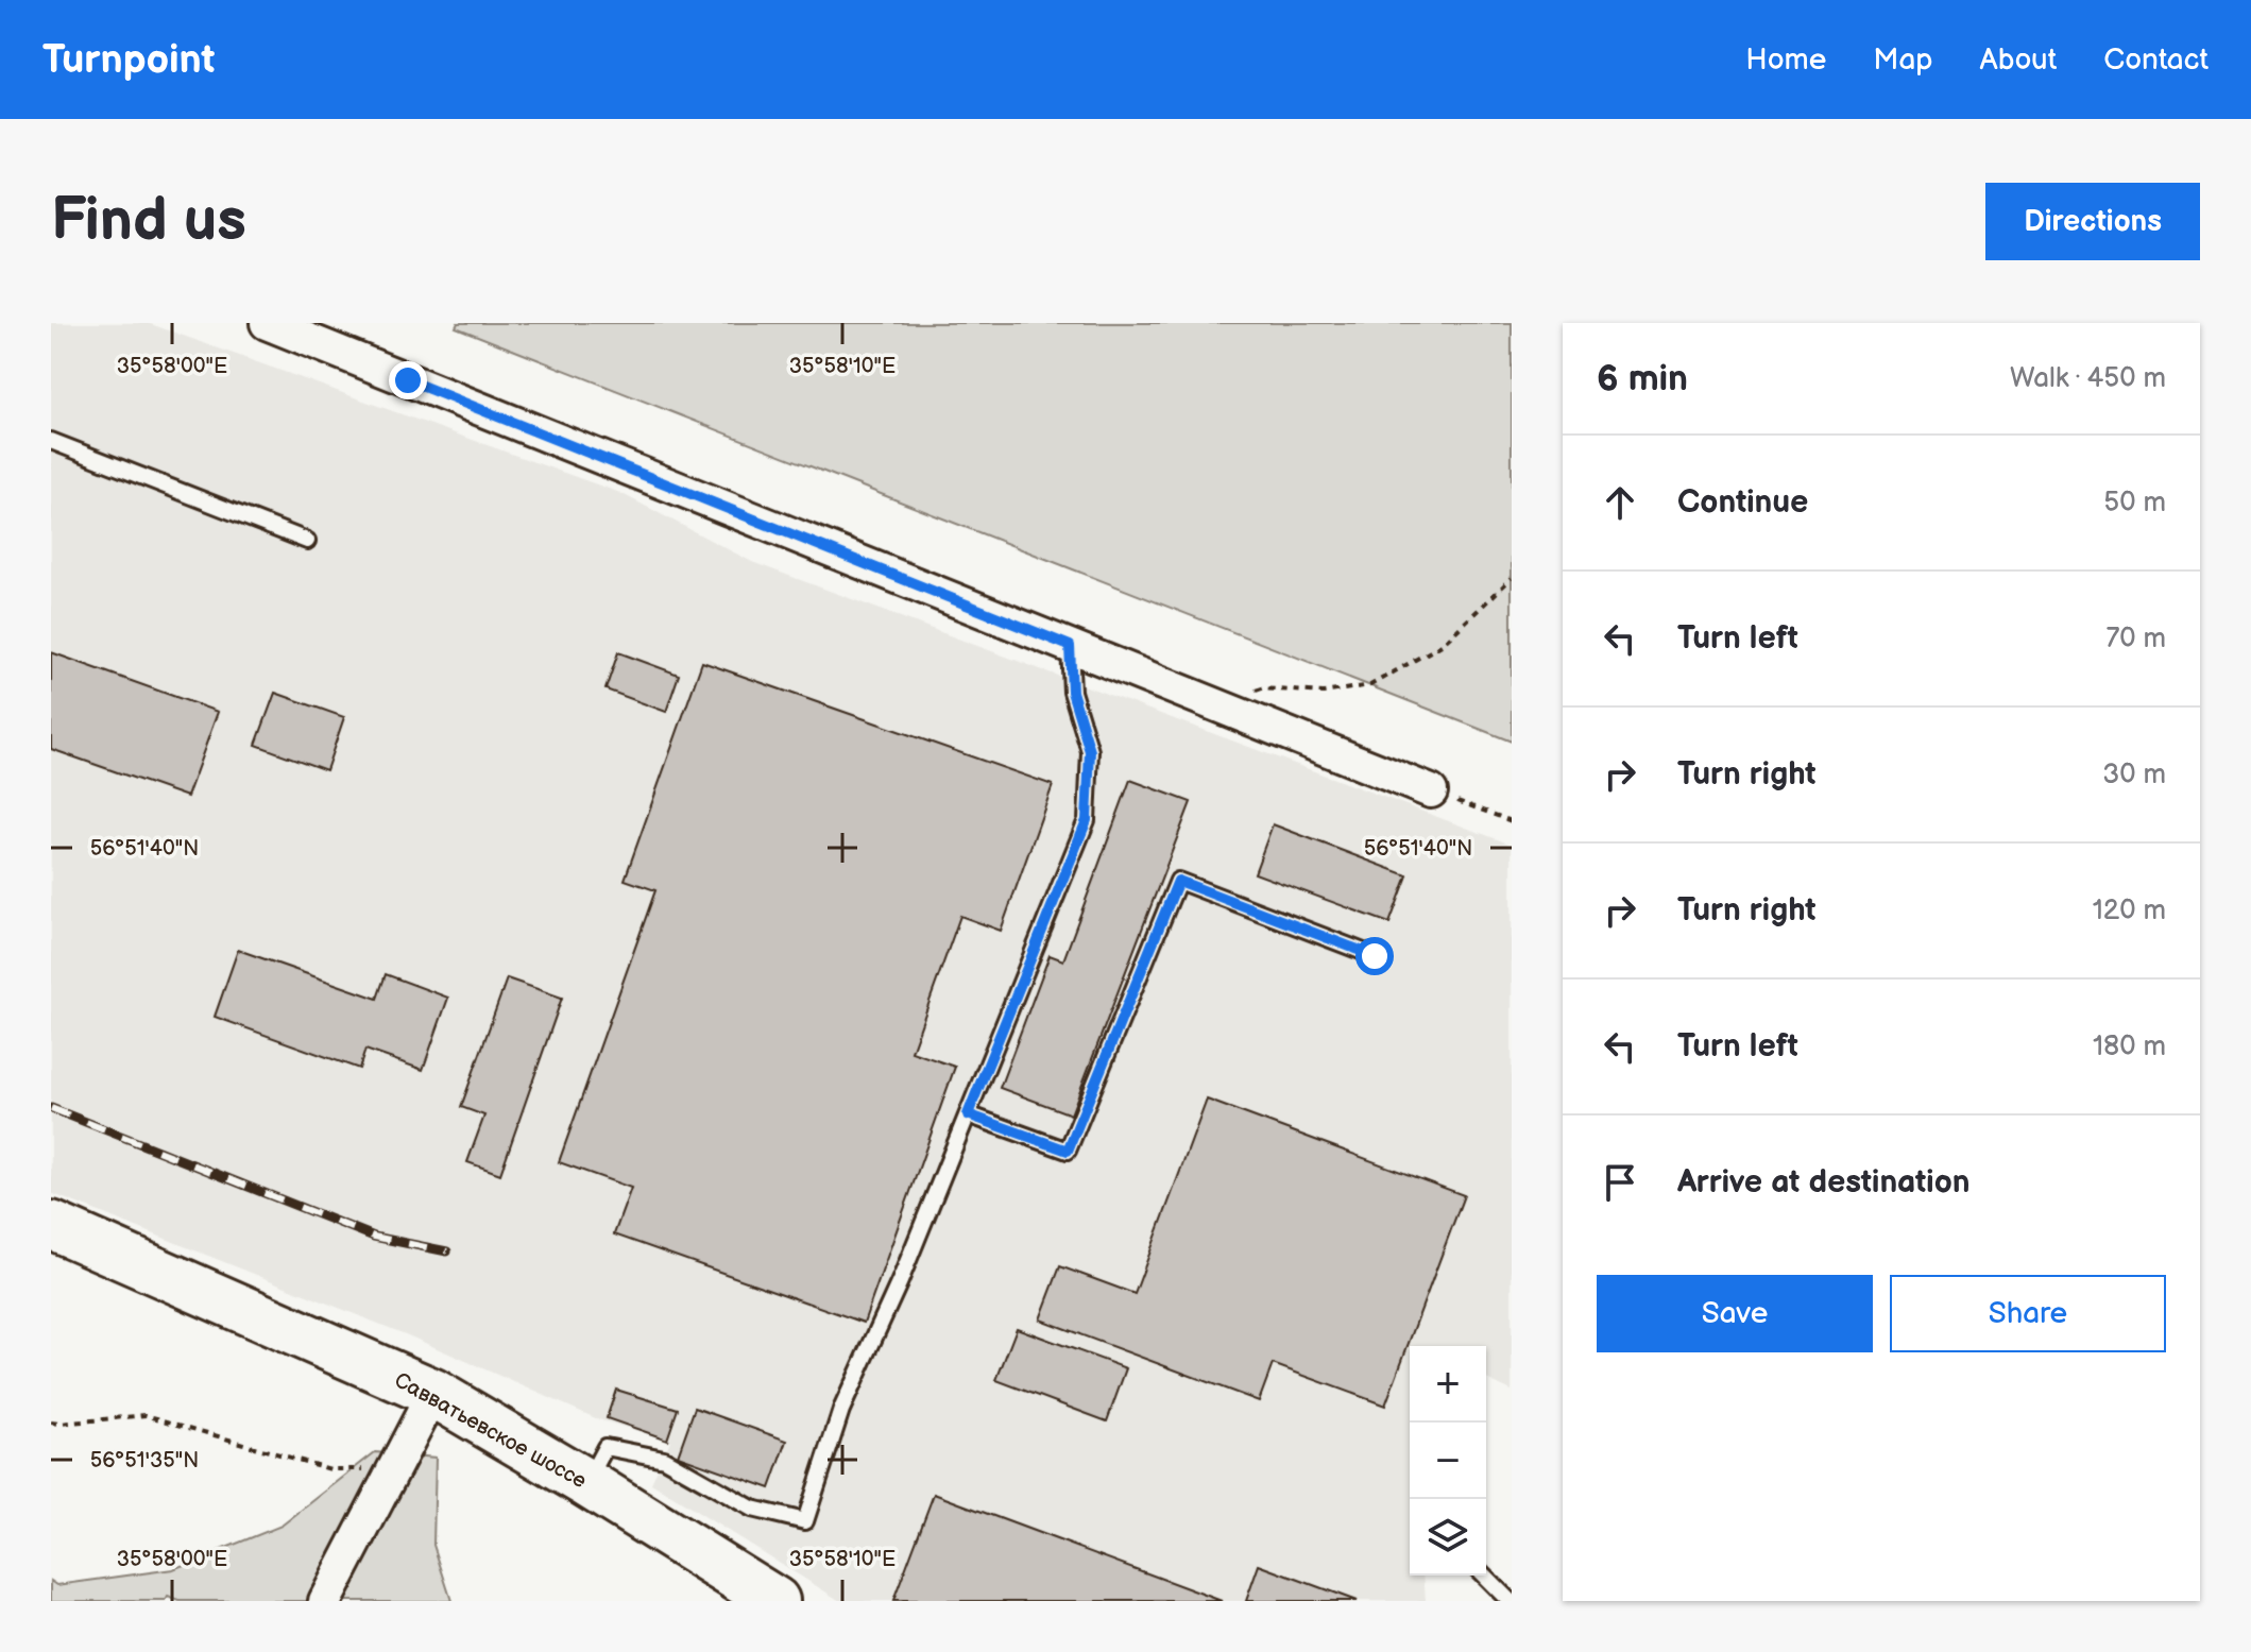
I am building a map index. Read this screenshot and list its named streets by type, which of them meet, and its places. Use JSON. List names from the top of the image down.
{
  "streets": {
    "main road": ["Савватьевское шоссе"]
  },
  "page": {
    "header": "Turnpoint",
    "nav": [
      "Home",
      "Map",
      "About",
      "Contact"
    ],
    "buttons": [
      "Directions",
      ["Save", "Share"]
    ],
    "title": "Find us",
    "heading": ["6 min", "Walk · 450 m"],
    "list": [
      ["Continue", "50 m"],
      ["Turn left", "70 m"],
      ["Turn right", "30 m"],
      ["Turn right", "120 m"],
      ["Turn left", "180 m"],
      "Arrive at destination"
    ],
    "map_buttons": ["+", "−"]
  },
  "coordinates": [
    "35°58'00\"E",
    "35°58'10\"E",
    "56°51'40\"N",
    "56°51'35\"N"
  ]
}
